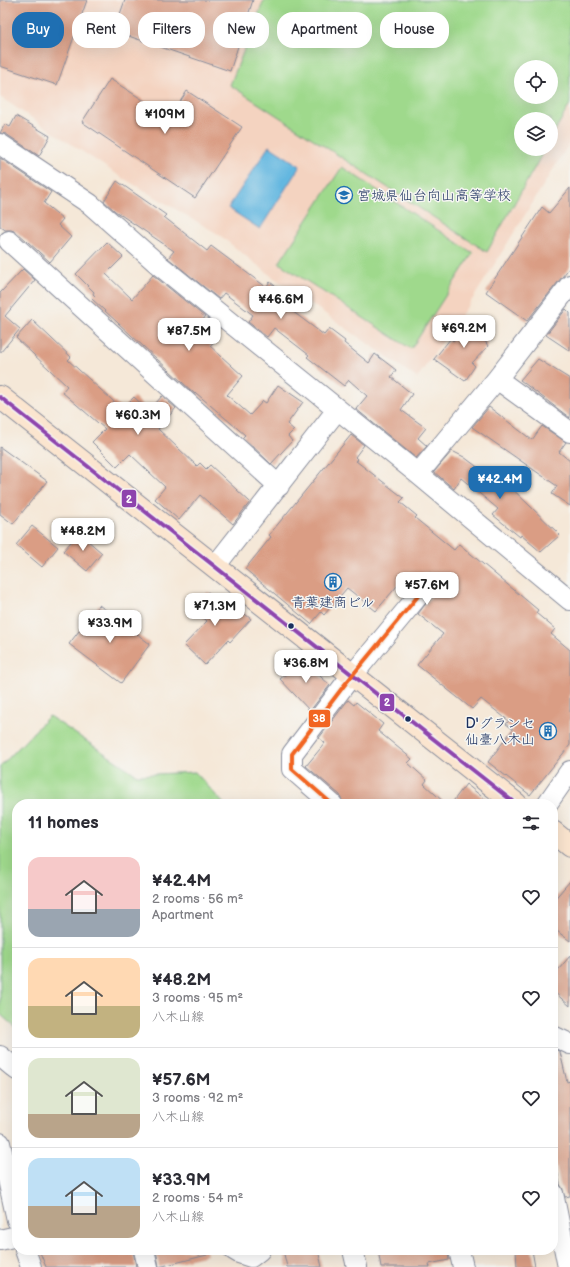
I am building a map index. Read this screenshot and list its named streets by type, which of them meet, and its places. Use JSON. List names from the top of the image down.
{
  "places": {
    "school or university": ["宮城県仙台向山高等学校"],
    "building": ["青葉建商ビル", "D'グランセ 仙臺八木山"]
  },
  "lines": ["transit line 2", "transit line 38"],
  "page": {
    "chip": [
      "Buy",
      "Rent",
      "Filters",
      "New",
      "Apartment",
      "House"
    ],
    "price": [
      "¥109M",
      "¥46.6M",
      "¥69.2M",
      "¥87.5M",
      "¥60.3M",
      "¥42.4M",
      "¥48.2M",
      "¥57.6M",
      "¥71.3M",
      "¥33.9M",
      "¥36.8M"
    ],
    "heading": "11 homes",
    "list": [
      {
        "name": "¥42.4M",
        "note": "2 rooms · 56 m² · Apartment"
      },
      {
        "name": "¥48.2M",
        "note": "3 rooms · 95 m² · 八木山線"
      },
      {
        "name": "¥57.6M",
        "note": "3 rooms · 92 m² · 八木山線"
      },
      {
        "name": "¥33.9M",
        "note": "2 rooms · 54 m² · 八木山線"
      }
    ]
  }
}
